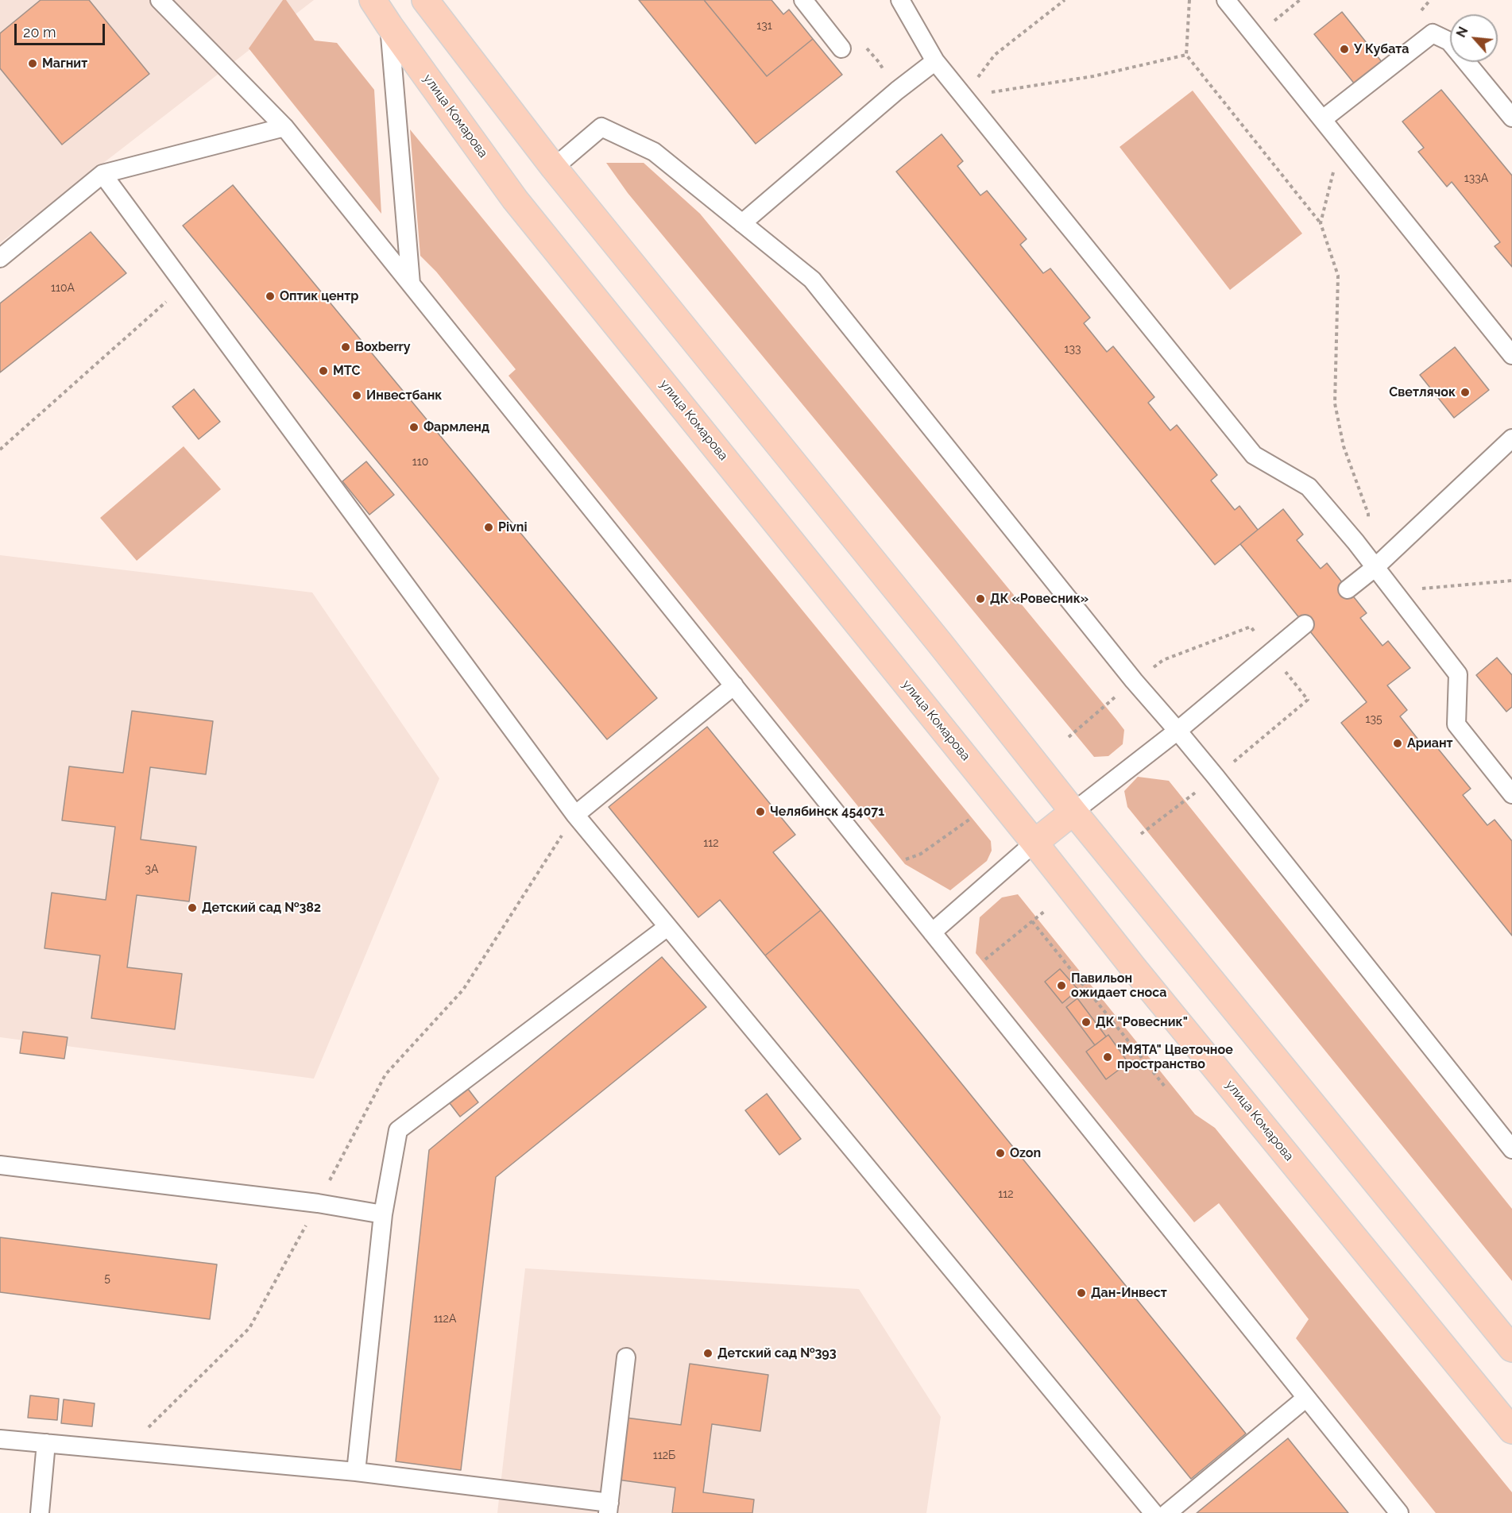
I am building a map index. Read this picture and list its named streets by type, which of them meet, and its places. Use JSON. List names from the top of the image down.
{
  "streets": {
    "main road": ["улица Комарова"]
  },
  "places": [
    "У Кубата",
    "Магнит",
    "Оптик центр",
    "Boxberry",
    "МТС",
    "Светлячок",
    "Инвестбанк",
    "Фармленд",
    "Pivni",
    "ДК «Ровесник»",
    "Ариант",
    "Челябинск 454071",
    "Детский сад №382",
    "Павильон ожидает сноса",
    "ДК \"Ровесник\"",
    "\"МЯТА\" Цветочное пространство",
    "Ozon",
    "Дан-Инвест",
    "Детский сад №393"
  ],
  "house_numbers": [
    "131",
    "133А",
    "110А",
    "133",
    "110",
    "135",
    "112",
    "3А",
    "112",
    "5",
    "112А",
    "112Б"
  ],
  "scale_bar": "20 m",
  "north": "top left"
}
